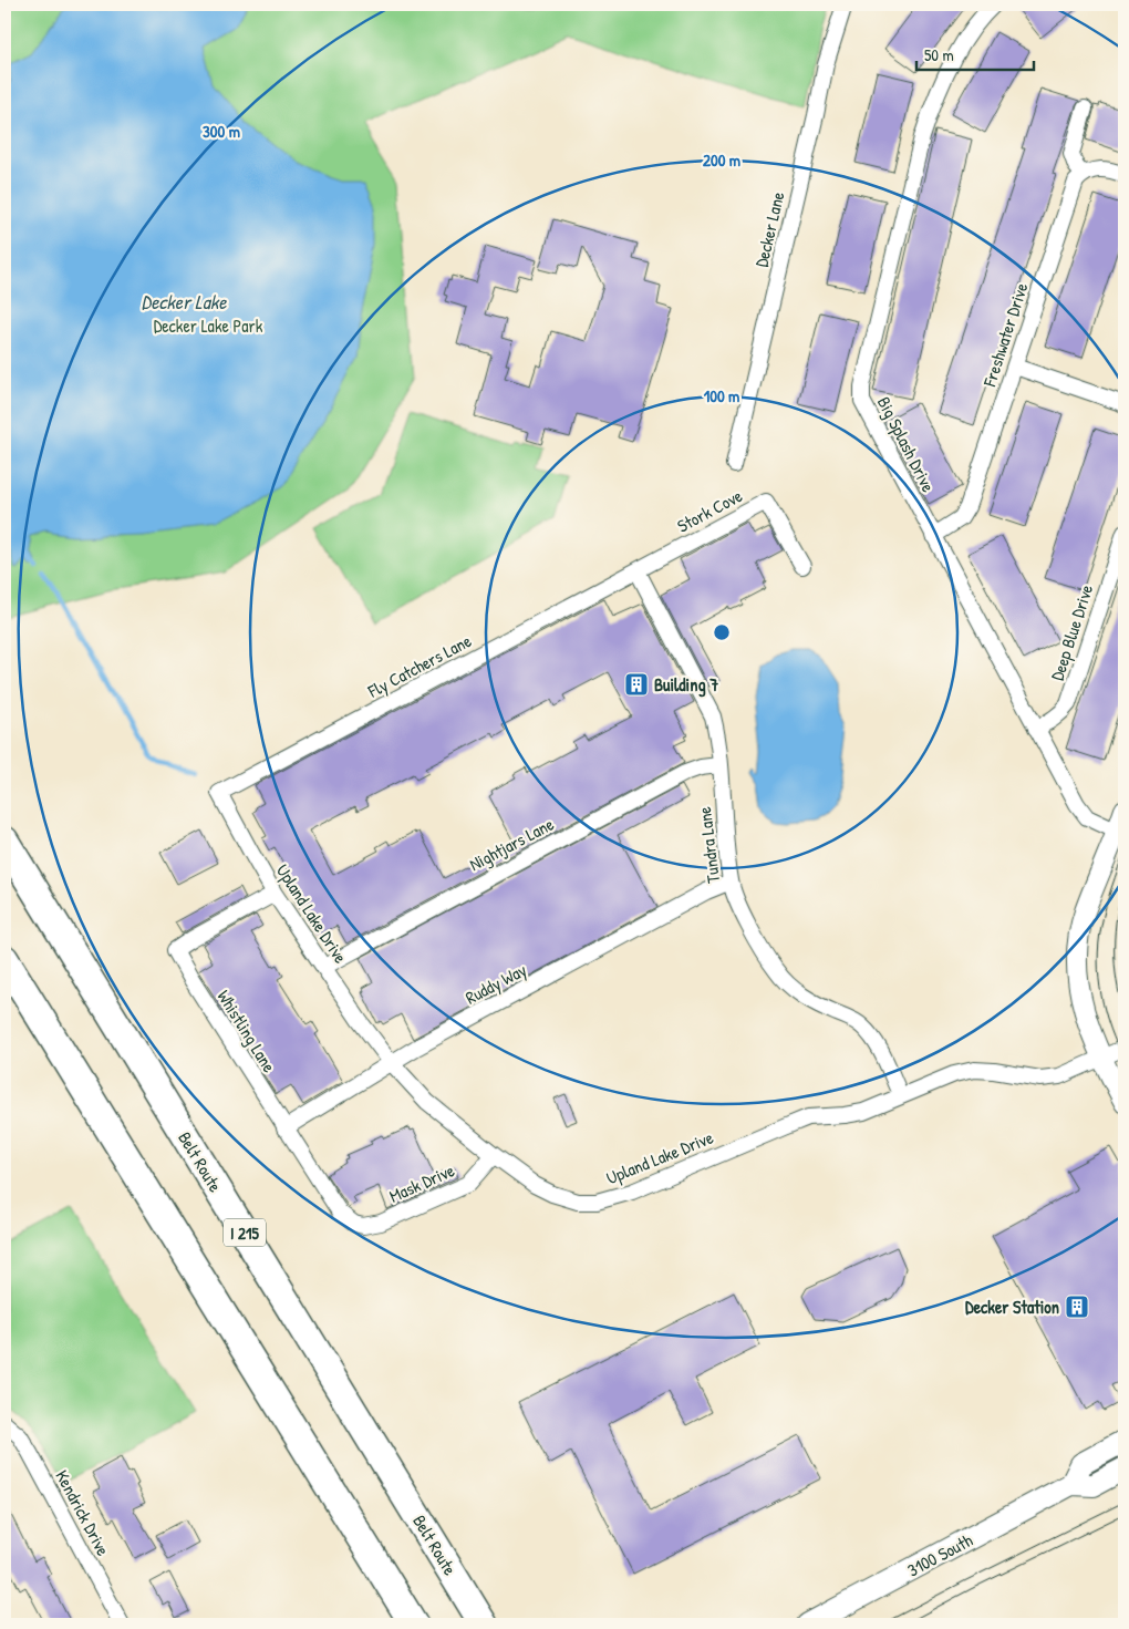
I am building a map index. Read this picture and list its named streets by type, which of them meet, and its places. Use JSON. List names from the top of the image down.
{
  "streets": {
    "highway": ["Belt Route", "I 215"],
    "main road": ["3100 South"],
    "street": [
      "Decker Lane",
      "Freshwater Drive",
      "Big Splash Drive",
      "Stork Cove",
      "Deep Blue Drive",
      "Fly Catchers Lane",
      "Nightjars Lane",
      "Tundra Lane",
      "Upland Lake Drive",
      "Ruddy Way",
      "Whistling Lane",
      "Mask Drive",
      "Kendrick Drive"
    ]
  },
  "crossings": [
    ["Freshwater Drive", "Big Splash Drive"],
    ["Big Splash Drive", "Deep Blue Drive"],
    ["Stork Cove", "Fly Catchers Lane"],
    ["Stork Cove", "Tundra Lane"],
    ["Fly Catchers Lane", "Tundra Lane"],
    ["Fly Catchers Lane", "Upland Lake Drive"],
    ["Nightjars Lane", "Tundra Lane"],
    ["Nightjars Lane", "Upland Lake Drive"],
    ["Tundra Lane", "Upland Lake Drive"],
    ["Tundra Lane", "Ruddy Way"],
    ["Upland Lake Drive", "Ruddy Way"],
    ["Upland Lake Drive", "Whistling Lane"],
    ["Upland Lake Drive", "Mask Drive"],
    ["Ruddy Way", "Whistling Lane"],
    ["Whistling Lane", "Mask Drive"]
  ],
  "water": ["Decker Lake"],
  "parks": ["Decker Lake Park"],
  "places": {
    "building": ["Building 7", "Decker Station"]
  },
  "scale_bar": "50 m",
  "rings": ["300 m", "200 m", "100 m"]
}
